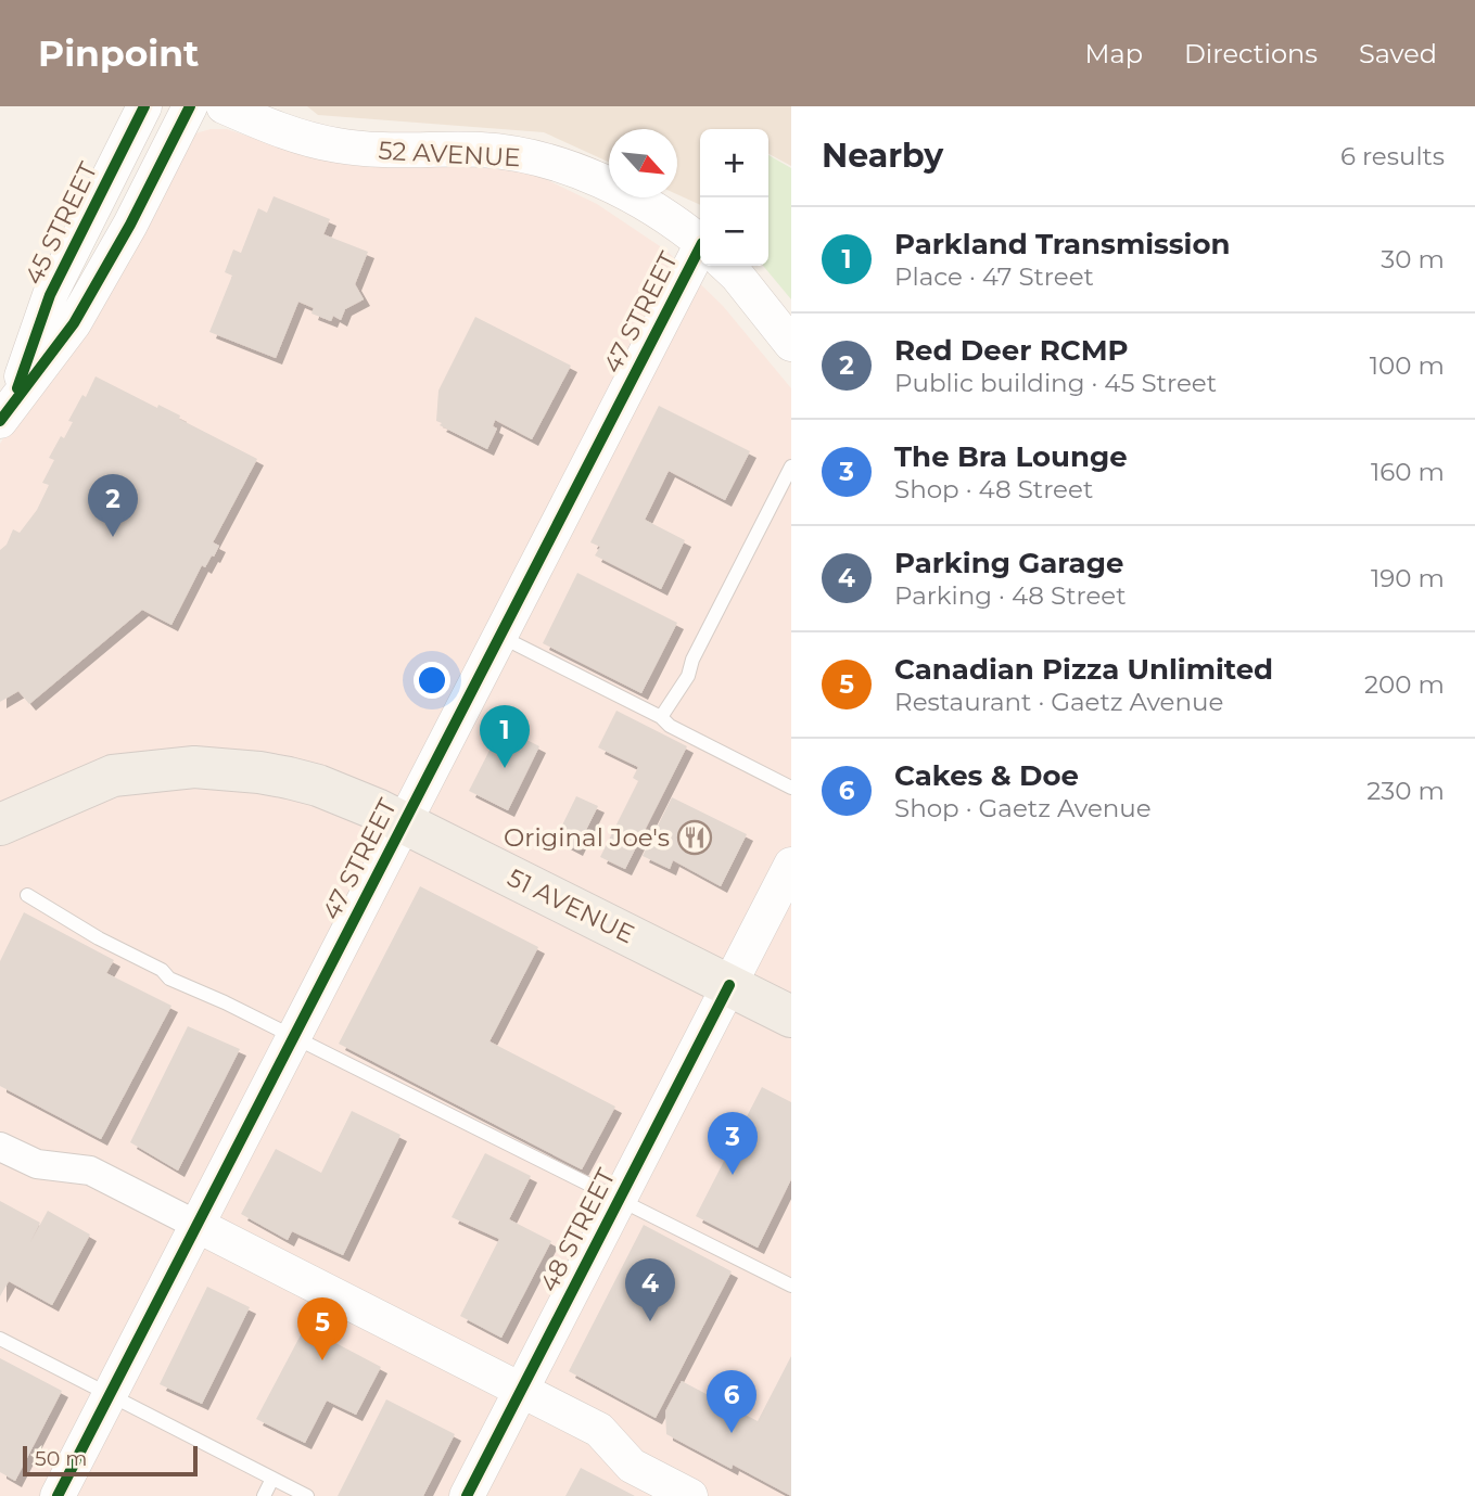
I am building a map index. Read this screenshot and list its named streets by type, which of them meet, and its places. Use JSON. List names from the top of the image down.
{
  "streets": {
    "main road": ["51 AVENUE"],
    "street": [
      "52 AVENUE",
      "45 STREET",
      "47 STREET",
      "48 STREET"
    ]
  },
  "crossings": [
    ["47 STREET", "51 AVENUE"],
    ["51 AVENUE", "48 STREET"]
  ],
  "places": {
    "restaurant": ["Original Joe's"]
  },
  "scale_bar": "50 m",
  "north": "bottom right",
  "page": {
    "header": "Pinpoint",
    "nav": ["Map", "Directions", "Saved"],
    "heading": ["Nearby", "6 results"],
    "map_buttons": ["+", "−"],
    "list": [
      {
        "mark": "1",
        "name": "Parkland Transmission",
        "note": "Place · 47 Street",
        "value": "30 m"
      },
      {
        "mark": "2",
        "name": "Red Deer RCMP",
        "note": "Public building · 45 Street",
        "value": "100 m"
      },
      {
        "mark": "3",
        "name": "The Bra Lounge",
        "note": "Shop · 48 Street",
        "value": "160 m"
      },
      {
        "mark": "4",
        "name": "Parking Garage",
        "note": "Parking · 48 Street",
        "value": "190 m"
      },
      {
        "mark": "5",
        "name": "Canadian Pizza Unlimited",
        "note": "Restaurant · Gaetz Avenue",
        "value": "200 m"
      },
      {
        "mark": "6",
        "name": "Cakes & Doe",
        "note": "Shop · Gaetz Avenue",
        "value": "230 m"
      }
    ],
    "pins": [
      "2",
      "1",
      "3",
      "4",
      "5",
      "6"
    ],
    "scale": "50 m"
  }
}
